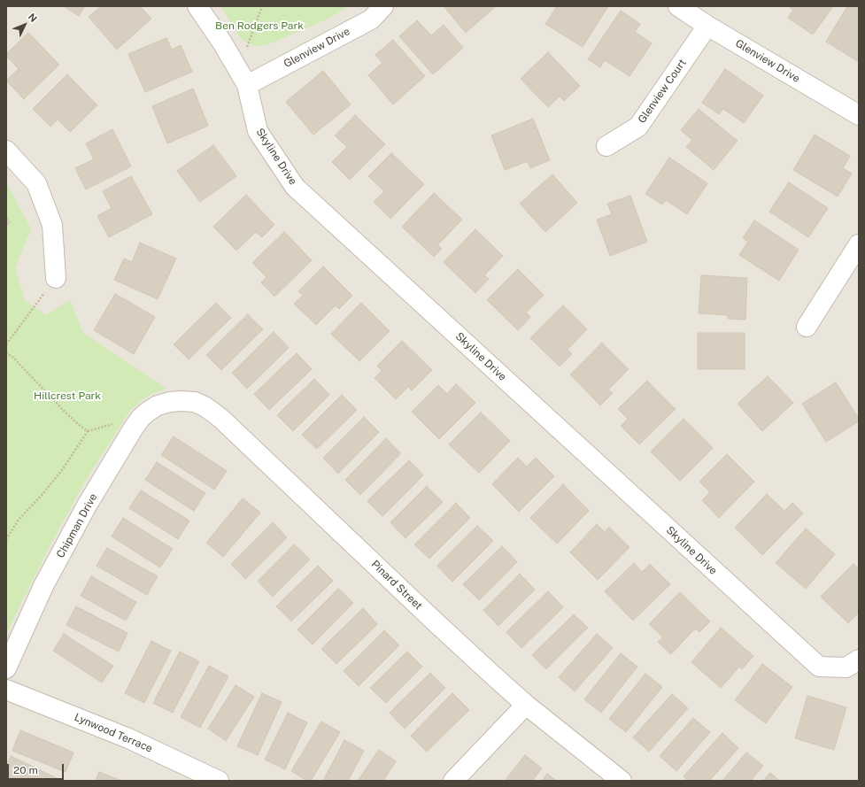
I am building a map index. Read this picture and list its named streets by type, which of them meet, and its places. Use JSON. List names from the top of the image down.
{
  "streets": {
    "street": [
      "Glenview Drive",
      "Glenview Court",
      "Skyline Drive",
      "Chipman Drive",
      "Pinard Street",
      "Lynwood Terrace"
    ]
  },
  "crossings": [
    ["Glenview Drive", "Glenview Court"],
    ["Glenview Drive", "Skyline Drive"],
    ["Chipman Drive", "Pinard Street"]
  ],
  "parks": ["Ben Rodgers Park", "Hillcrest Park"],
  "scale_bar": "20 m",
  "north": "top right"
}
